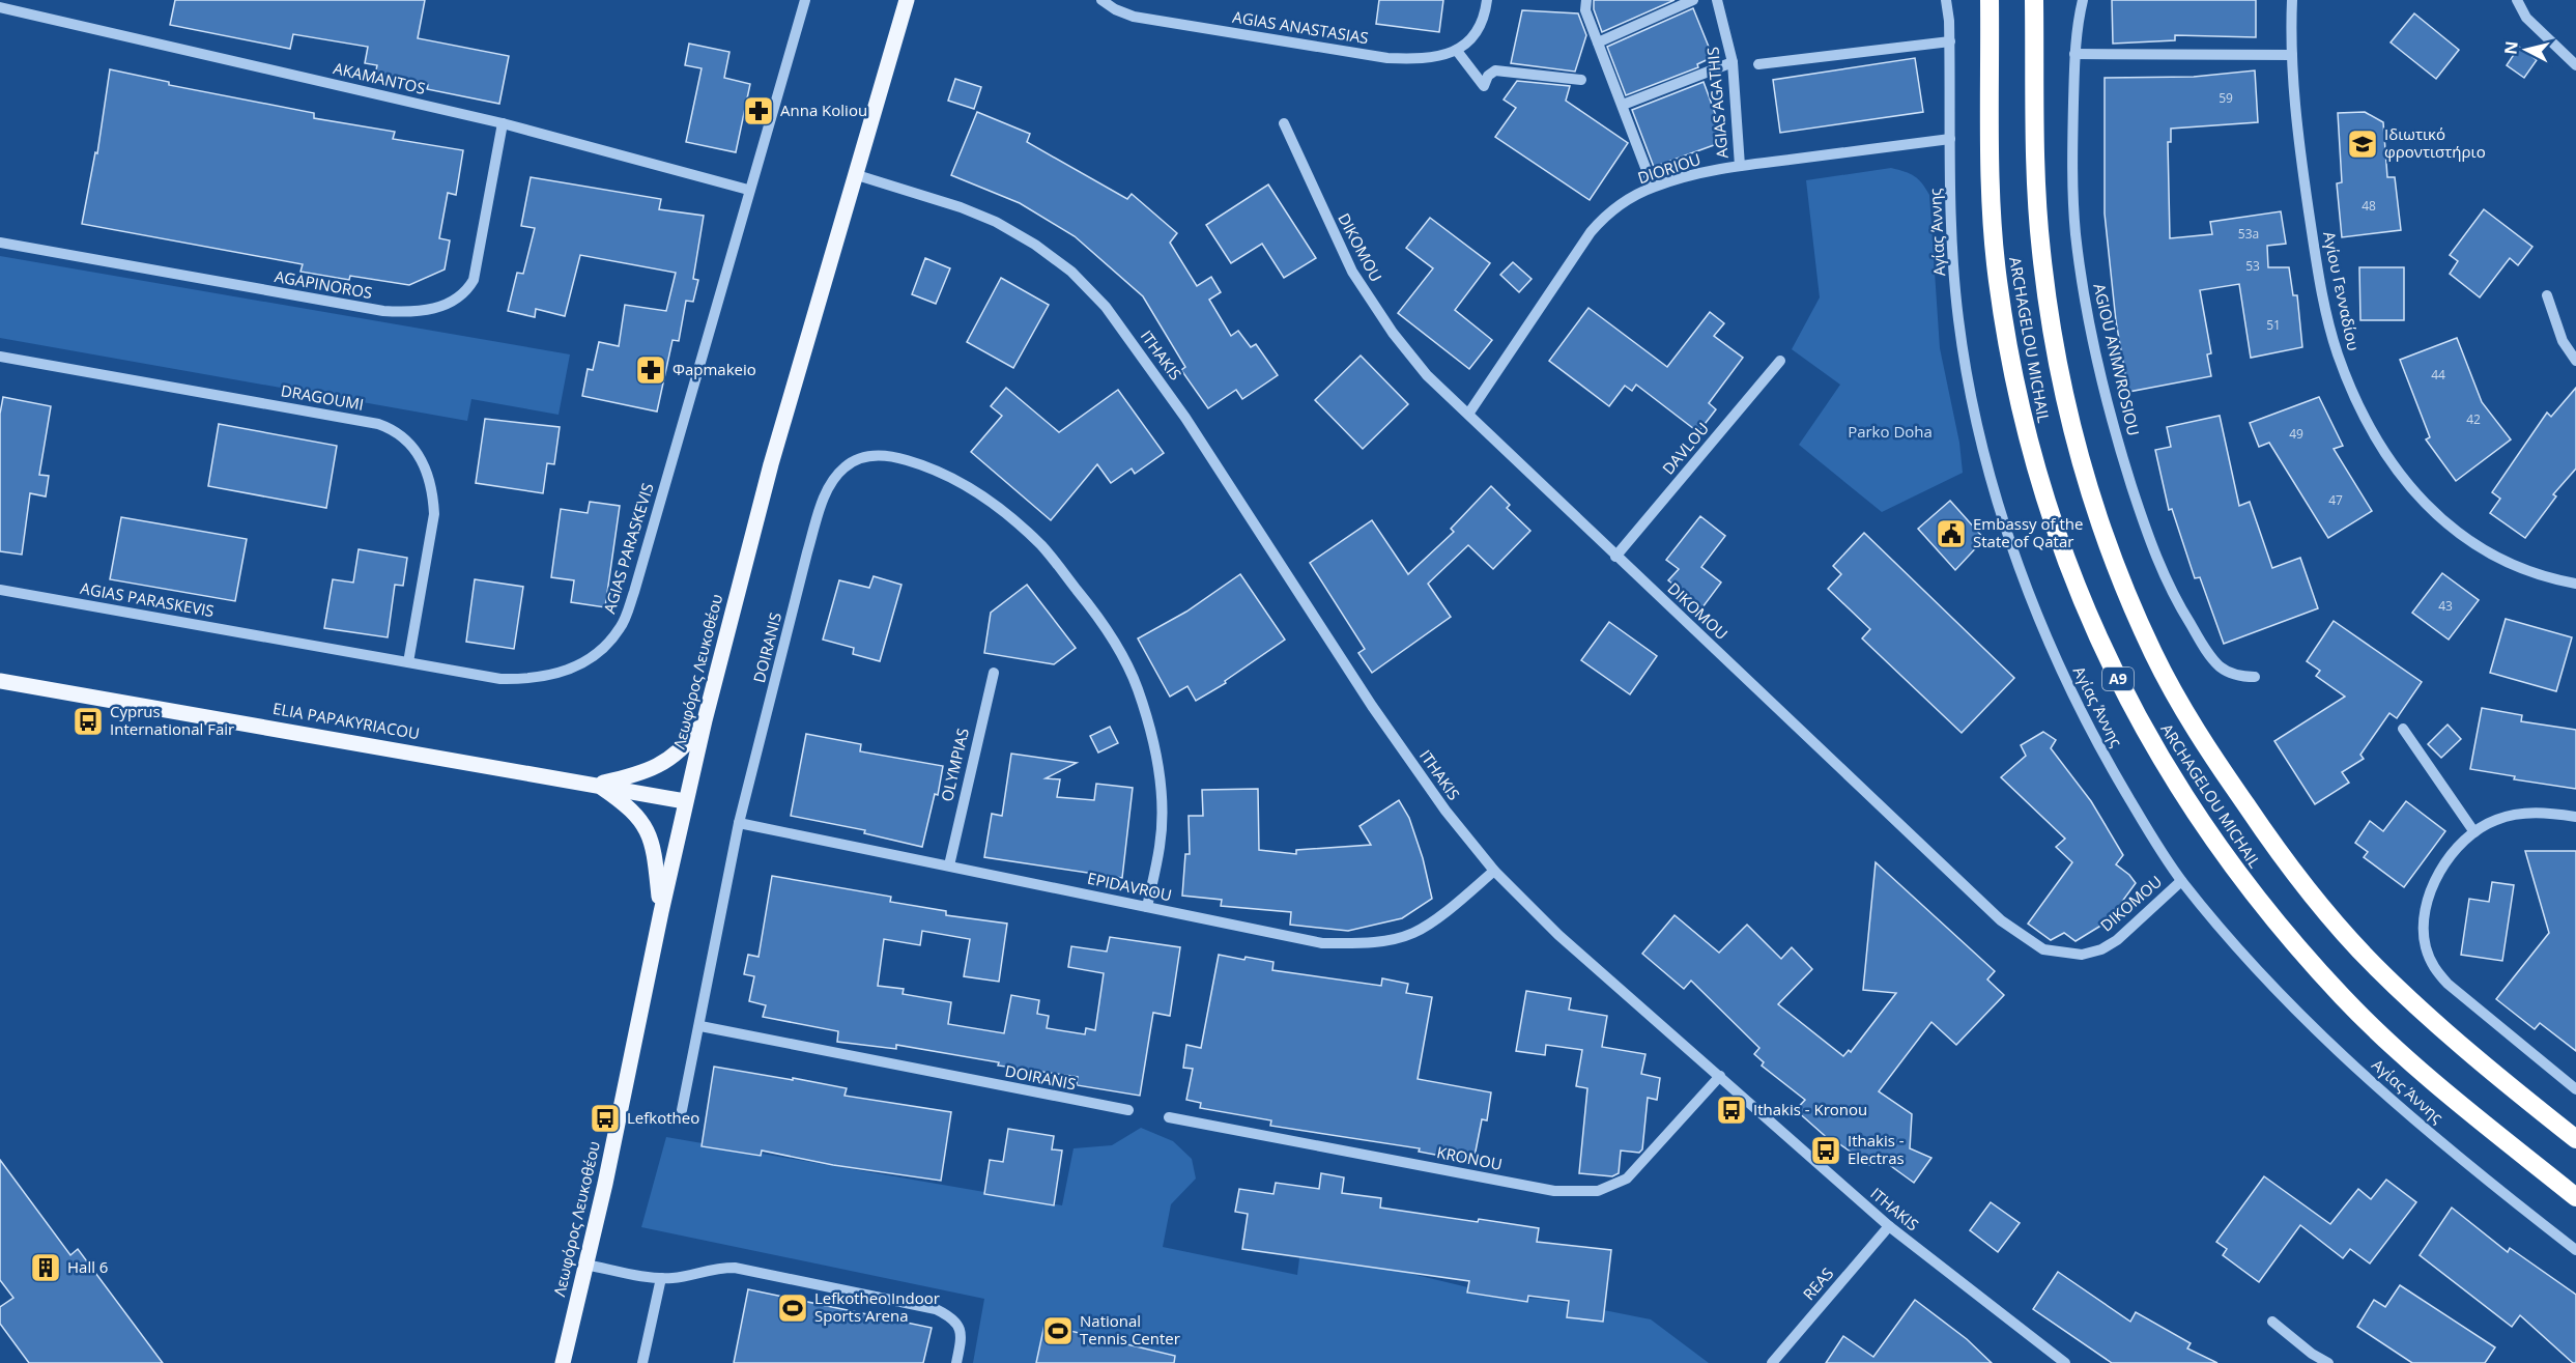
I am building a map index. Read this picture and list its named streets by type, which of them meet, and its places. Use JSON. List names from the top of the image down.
{
  "streets": {
    "highway": ["ARCHAGELOU MICHAIL", "A9"],
    "main road": ["Λεωφόρος Λευκοθέου", "ELIA PAPAKYRIACOU"],
    "street": [
      "AGIAS ANASTASIAS",
      "AKAMANTOS",
      "AGIAS AGATHIS",
      "DIORIOU",
      "Αγίας Άννης",
      "DIKOMOU",
      "AGAPINOROS",
      "Αγίου Γενναδίου",
      "ITHAKIS",
      "AGIOU ANMVROSIOU",
      "DRAGOUMI",
      "DAVLOU",
      "AGIAS PARASKEVIS",
      "DOIRANIS",
      "OLYMPIAS",
      "EPIDAVROU",
      "KRONOU",
      "REAS"
    ]
  },
  "crossings": [
    ["AKAMANTOS", "AGAPINOROS"],
    ["AKAMANTOS", "AGIAS PARASKEVIS"],
    ["AGIAS AGATHIS", "DIORIOU"],
    ["DIORIOU", "Αγίας Άννης"],
    ["DIORIOU", "DIKOMOU"],
    ["Αγίας Άννης", "DIKOMOU"],
    ["DIKOMOU", "DAVLOU"],
    ["ITHAKIS", "Λεωφόρος Λευκοθέου"],
    ["ITHAKIS", "EPIDAVROU"],
    ["ITHAKIS", "KRONOU"],
    ["ITHAKIS", "REAS"],
    ["DRAGOUMI", "AGIAS PARASKEVIS"],
    ["DOIRANIS", "EPIDAVROU"],
    ["Λεωφόρος Λευκοθέου", "ELIA PAPAKYRIACOU"],
    ["OLYMPIAS", "EPIDAVROU"]
  ],
  "parks": ["Parko Doha"],
  "places": {
    "pharmacy": ["Anna Koliou", "Φapmakeio"],
    "school or university": ["Ιδιωτικό φροντιστήριο"],
    "public building": ["Embassy of the State of Qatar"],
    "bus stop": [
      "Cyprus International Fair",
      "Ithakis - Kronou",
      "Lefkotheo",
      "Ithakis - Electras"
    ],
    "building": ["Hall 6"],
    "sports": ["Lefkotheo Indoor Sports Arena", "National Tennis Center"]
  },
  "house_numbers": [
    "59",
    "48",
    "53a",
    "53",
    "51",
    "44",
    "42",
    "49",
    "47",
    "43"
  ],
  "north": "left"
}
